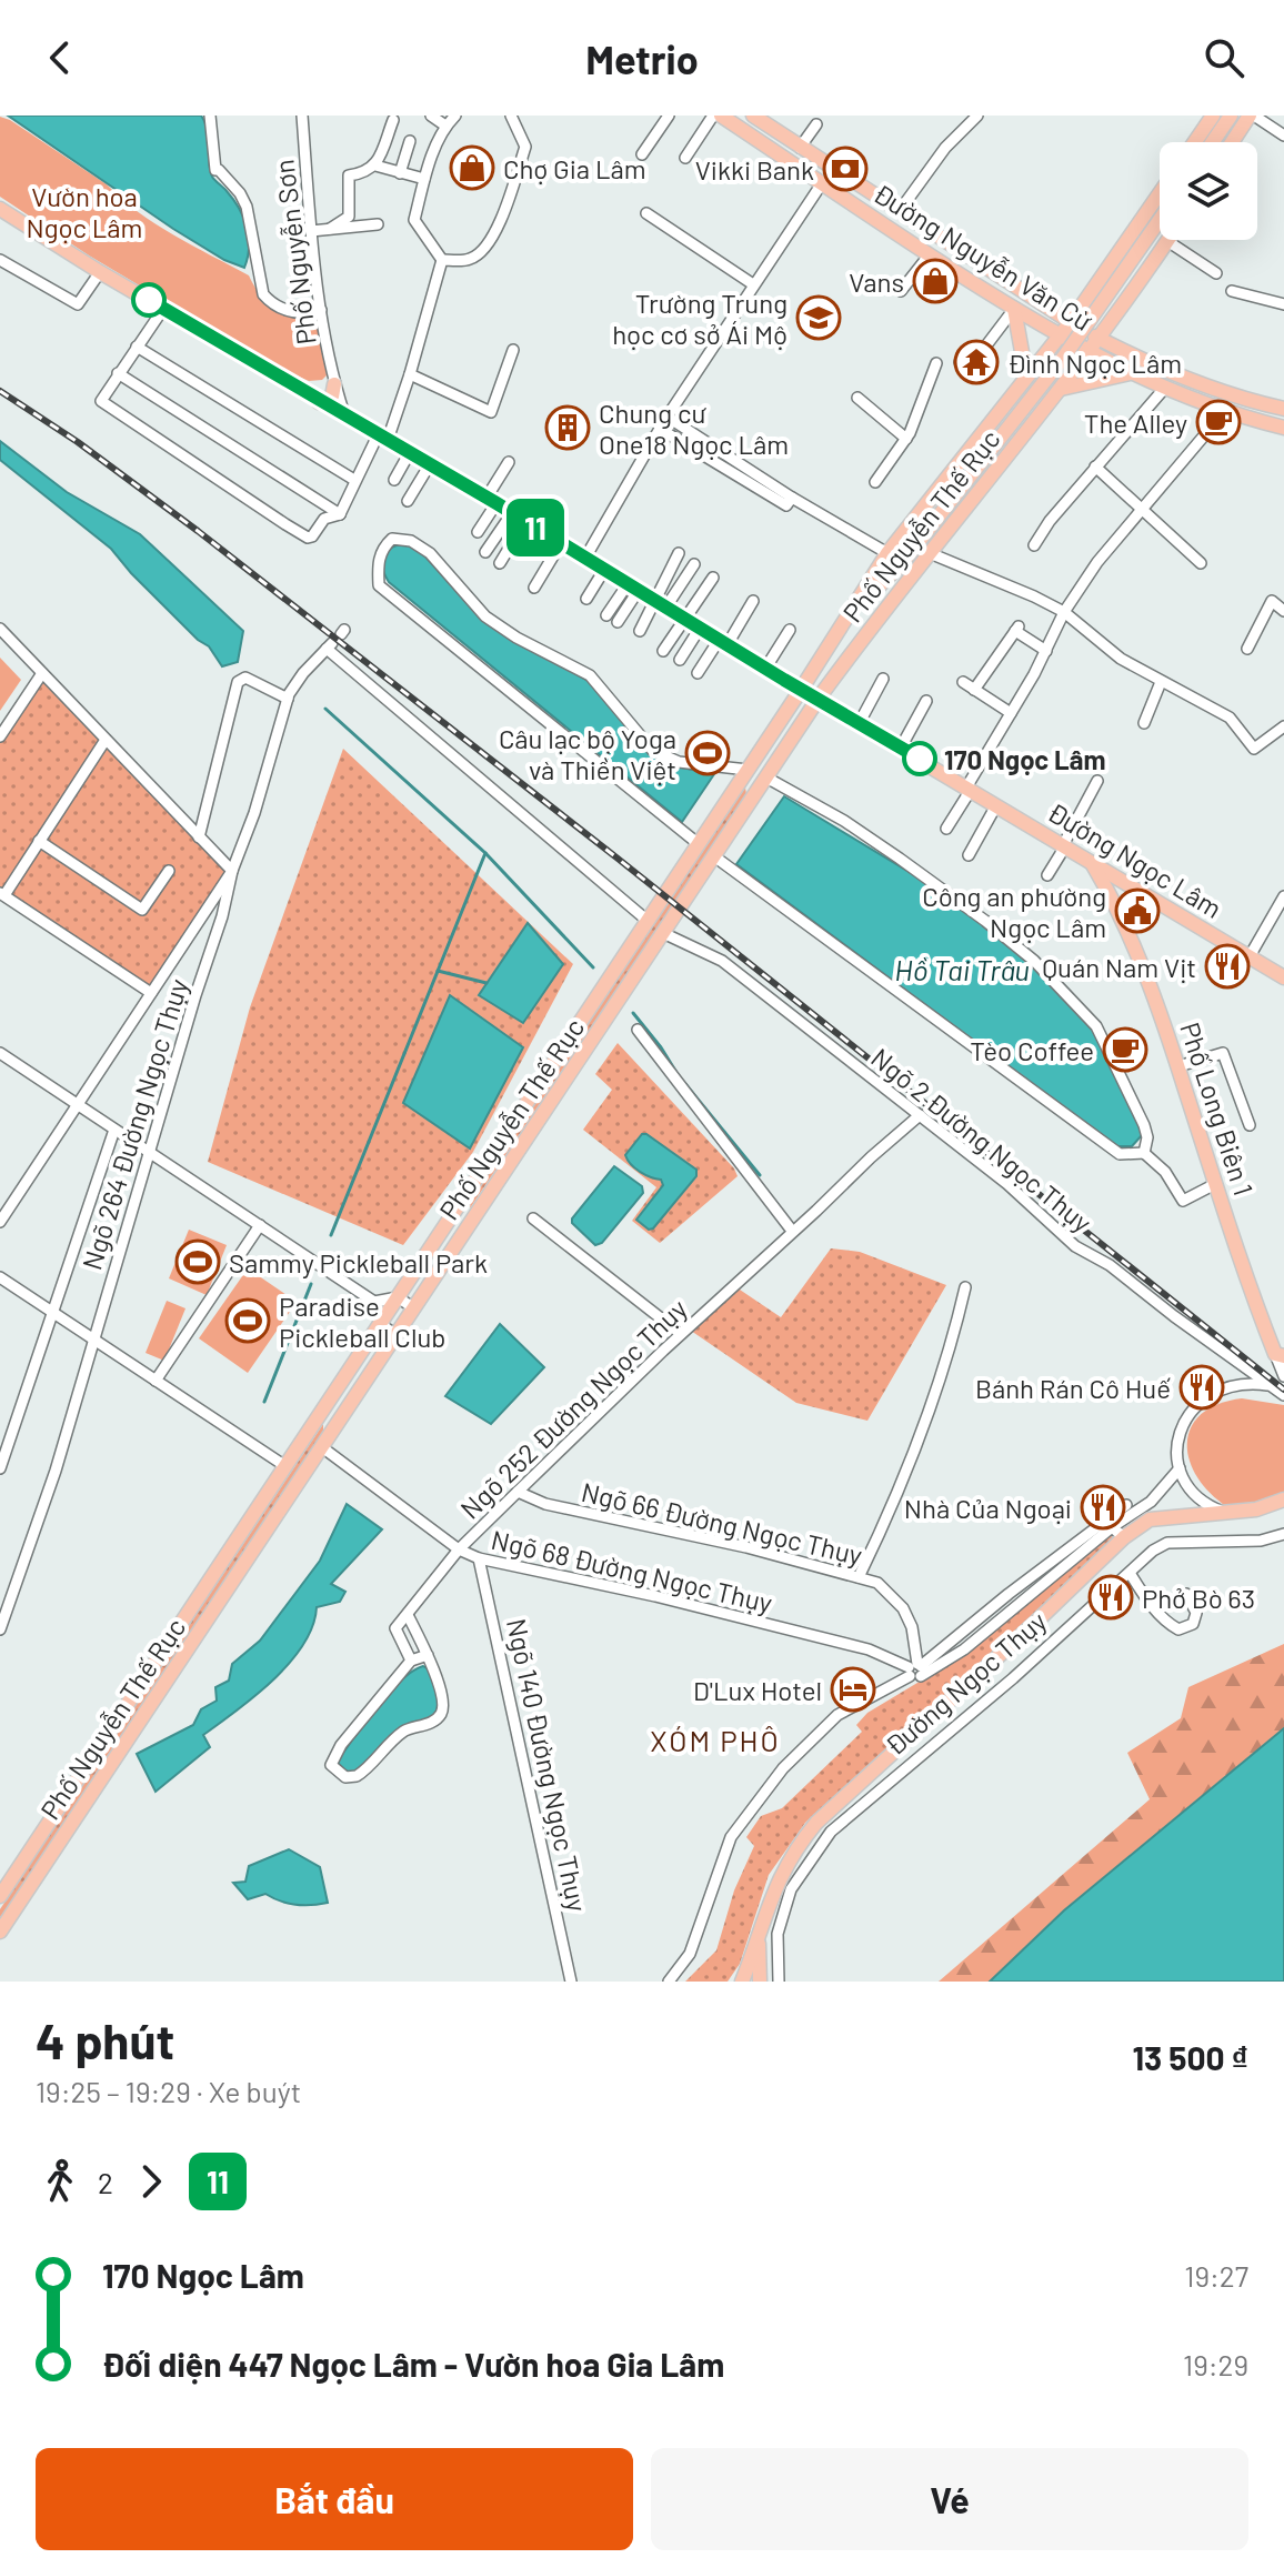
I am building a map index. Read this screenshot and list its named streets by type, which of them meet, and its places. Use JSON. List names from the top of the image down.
{
  "streets": {
    "main road": [
      "Đường Nguyễn Văn Cừ",
      "Phố Nguyễn Thế Rục",
      "Đường Ngọc Lâm",
      "Phố Long Biên 1",
      "Đường Ngọc Thụy"
    ],
    "street": [
      "Phố Nguyễn Sơn",
      "Ngõ 264 Đường Ngọc Thụy",
      "Ngõ 2 Đường Ngọc Thụy",
      "Ngõ 252 Đường Ngọc Thụy",
      "Ngõ 66 Đường Ngọc Thụy",
      "Ngõ 68 Đường Ngọc Thụy",
      "Ngõ 140 Đường Ngọc Thụy"
    ]
  },
  "crossings": [
    ["Phố Nguyễn Sơn", "Đường Ngọc Lâm"],
    ["Đường Nguyễn Văn Cừ", "Phố Nguyễn Thế Rục"],
    ["Phố Nguyễn Thế Rục", "Đường Ngọc Lâm"],
    ["Phố Nguyễn Thế Rục", "Ngõ 264 Đường Ngọc Thụy"],
    ["Phố Nguyễn Thế Rục", "Ngõ 2 Đường Ngọc Thụy"],
    ["Phố Nguyễn Thế Rục", "Ngõ 68 Đường Ngọc Thụy"],
    ["Đường Ngọc Lâm", "Phố Long Biên 1"],
    ["Ngõ 2 Đường Ngọc Thụy", "Ngõ 252 Đường Ngọc Thụy"],
    ["Ngõ 252 Đường Ngọc Thụy", "Ngõ 66 Đường Ngọc Thụy"],
    ["Ngõ 252 Đường Ngọc Thụy", "Ngõ 68 Đường Ngọc Thụy"],
    ["Ngõ 66 Đường Ngọc Thụy", "Ngõ 68 Đường Ngọc Thụy"],
    ["Ngõ 66 Đường Ngọc Thụy", "Đường Ngọc Thụy"],
    ["Ngõ 68 Đường Ngọc Thụy", "Đường Ngọc Thụy"],
    ["Ngõ 68 Đường Ngọc Thụy", "Ngõ 140 Đường Ngọc Thụy"]
  ],
  "districts": ["XÓM PHÔ"],
  "water": ["Hồ Tai Trâu"],
  "parks": ["Vườn hoa Ngọc Lâm"],
  "places": {
    "shop": ["Chợ Gia Lâm", "Vans"],
    "bank": ["Vikki Bank"],
    "school or university": ["Trường Trung học cơ sở Ái Mộ"],
    "temple": ["Đình Ngọc Lâm"],
    "cafe": ["The Alley", "Tèo Coffee"],
    "building": ["Chung cư One18 Ngọc Lâm"],
    "sports": ["Câu lạc bộ Yoga và Thiền Việt", "Sammy Pickleball Park", "Paradise Pickleball Club"],
    "other": ["170 Ngọc Lâm"],
    "public building": ["Công an phường Ngọc Lâm"],
    "restaurant": [
      "Quán Nam Vịt",
      "Bánh Rán Cô Huế",
      "Nhà Của Ngoại",
      "Phở Bò 63"
    ],
    "hotel": ["D'Lux Hotel"]
  },
  "lines": ["bus line 11"],
  "page": {
    "header": "Metrio",
    "on_map": "11",
    "heading": ["4 phút", "19:25 – 19:29 · Xe buýt", "13 500 ₫"],
    "legs": ["2", "11"],
    "list": [
      {
        "name": "170 Ngọc Lâm",
        "value": "19:27"
      },
      {
        "name": "Đối diện 447 Ngọc Lâm - Vườn hoa Gia Lâm",
        "value": "19:29"
      }
    ],
    "buttons": ["Bắt đầu", "Vé"]
  }
}
